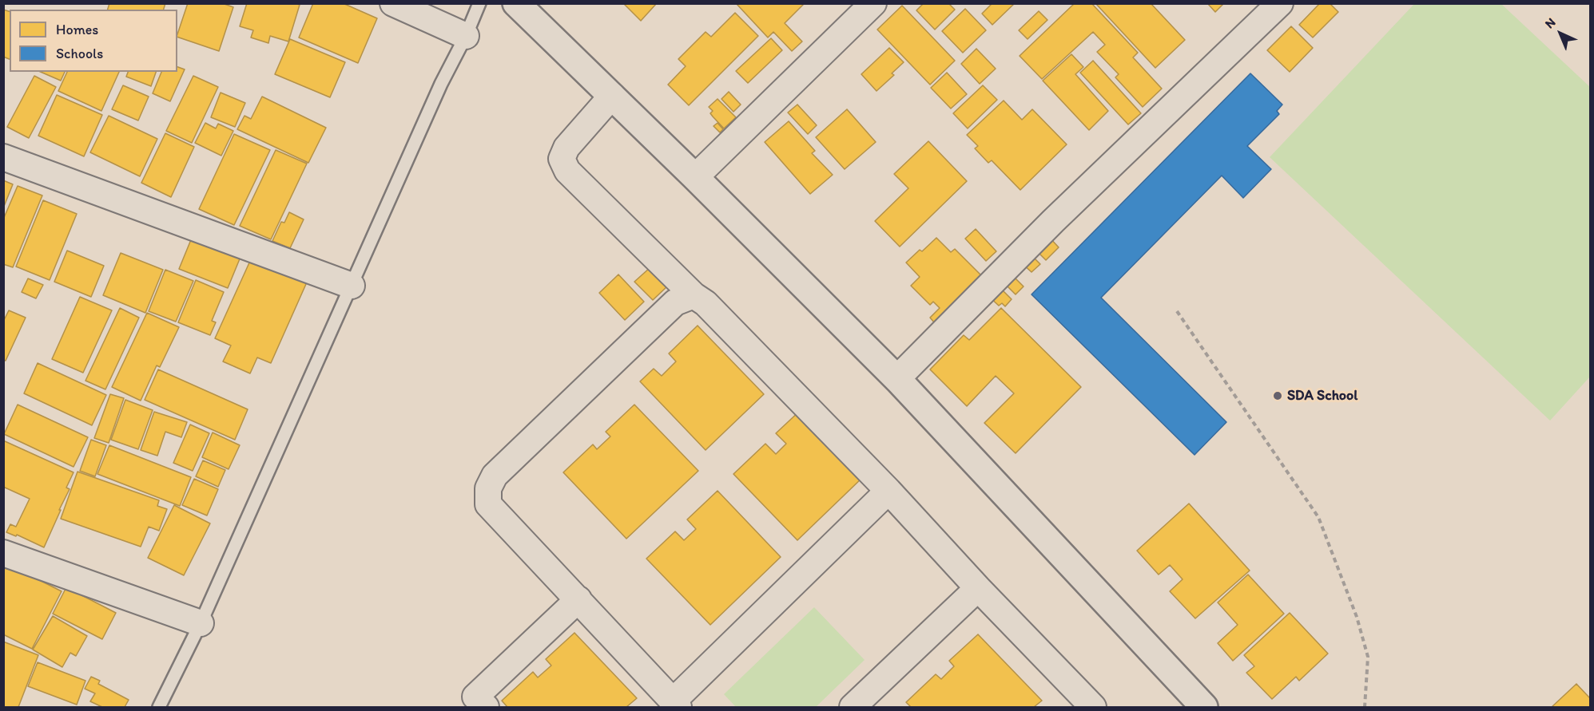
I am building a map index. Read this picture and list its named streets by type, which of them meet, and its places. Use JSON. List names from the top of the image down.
{
  "places": ["SDA School"],
  "legend": ["Homes", "Schools"],
  "north": "top left"
}
